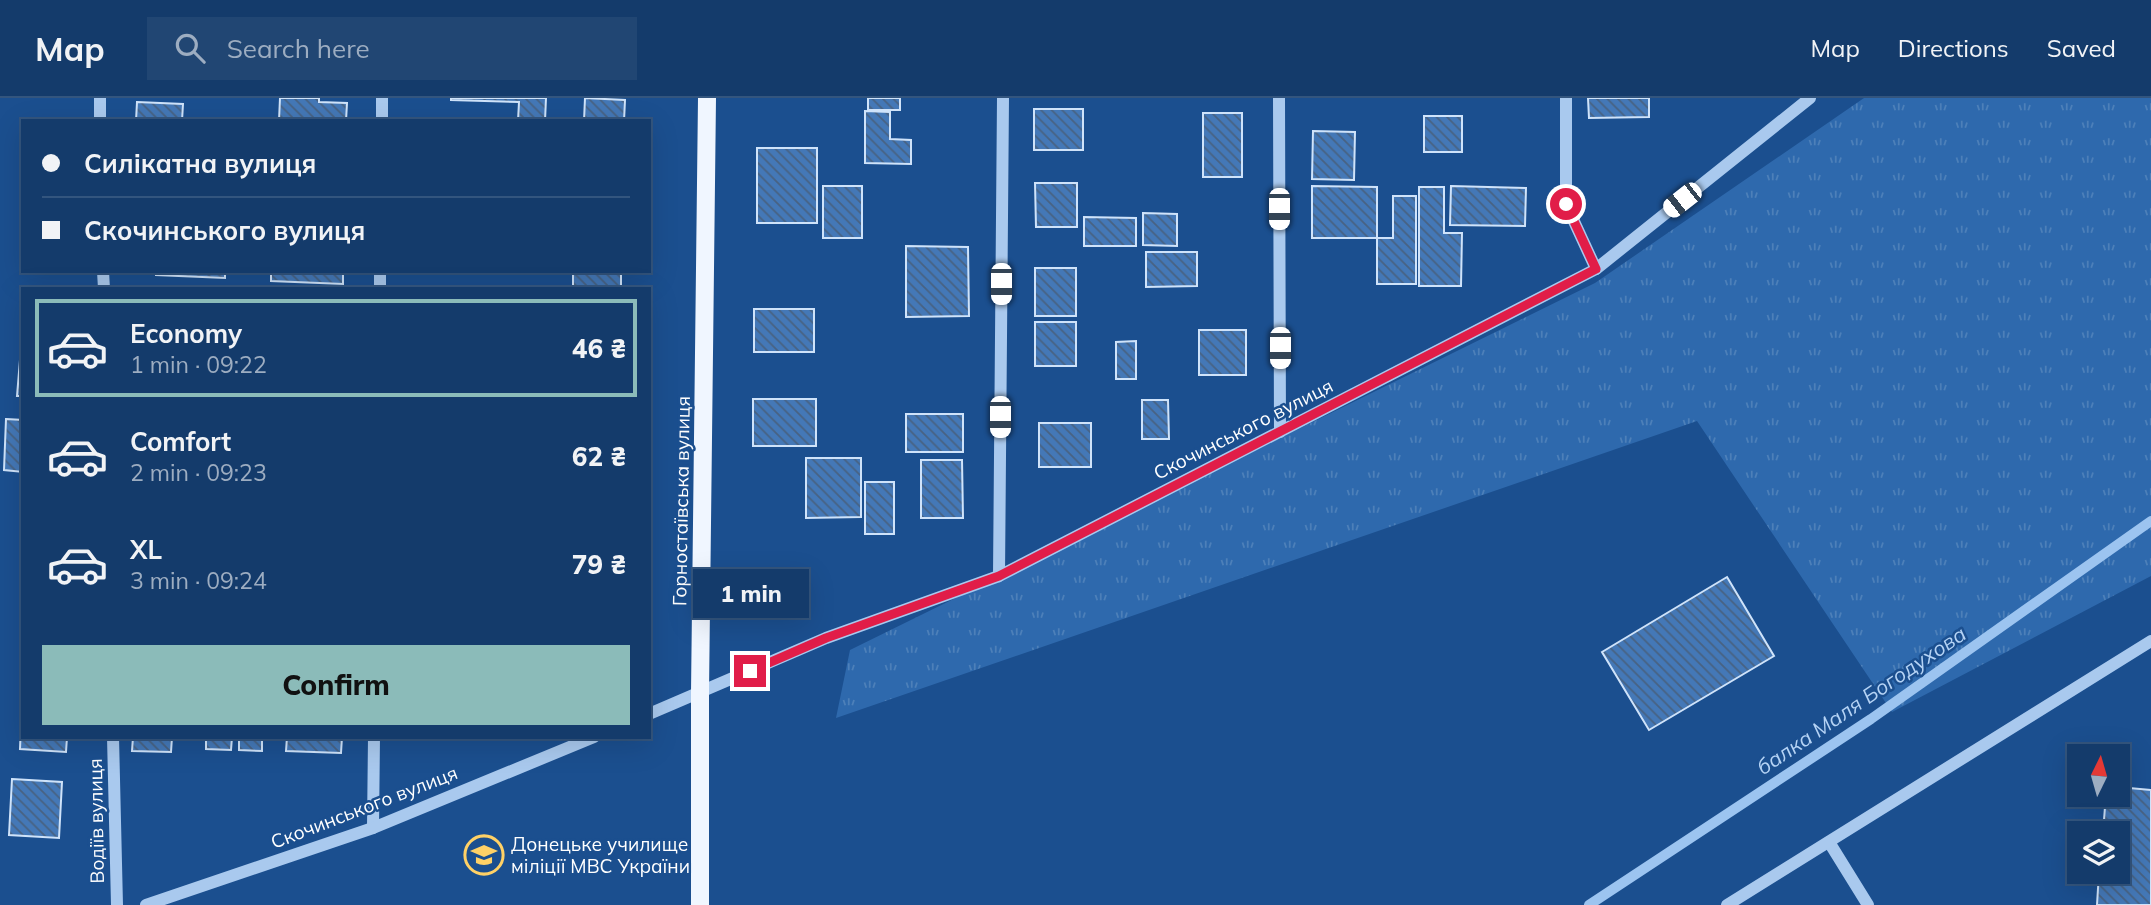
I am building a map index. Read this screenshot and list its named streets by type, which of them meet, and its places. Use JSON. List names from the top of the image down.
{
  "streets": {
    "main road": ["Горностаївська вулиця"],
    "street": ["Скочинського вулиця", "Водіїв вулиця"]
  },
  "crossings": [
    ["Скочинського вулиця", "Горностаївська вулиця"]
  ],
  "water": ["балка Маля Богодухова"],
  "places": {
    "school or university": ["Донецьке училище міліції МВС України"]
  },
  "north": "top",
  "page": {
    "header": "Map",
    "search": "Search here",
    "nav": ["Map", "Directions", "Saved"],
    "banner": ["Силікатна вулиця", "Скочинського вулиця"],
    "list": [
      {
        "name": "Economy",
        "note": "1 min · 09:22",
        "value": "46 ₴"
      },
      {
        "name": "Comfort",
        "note": "2 min · 09:23",
        "value": "62 ₴"
      },
      {
        "name": "XL",
        "note": "3 min · 09:24",
        "value": "79 ₴"
      }
    ],
    "bubble": "1 min",
    "buttons": "Confirm"
  }
}
